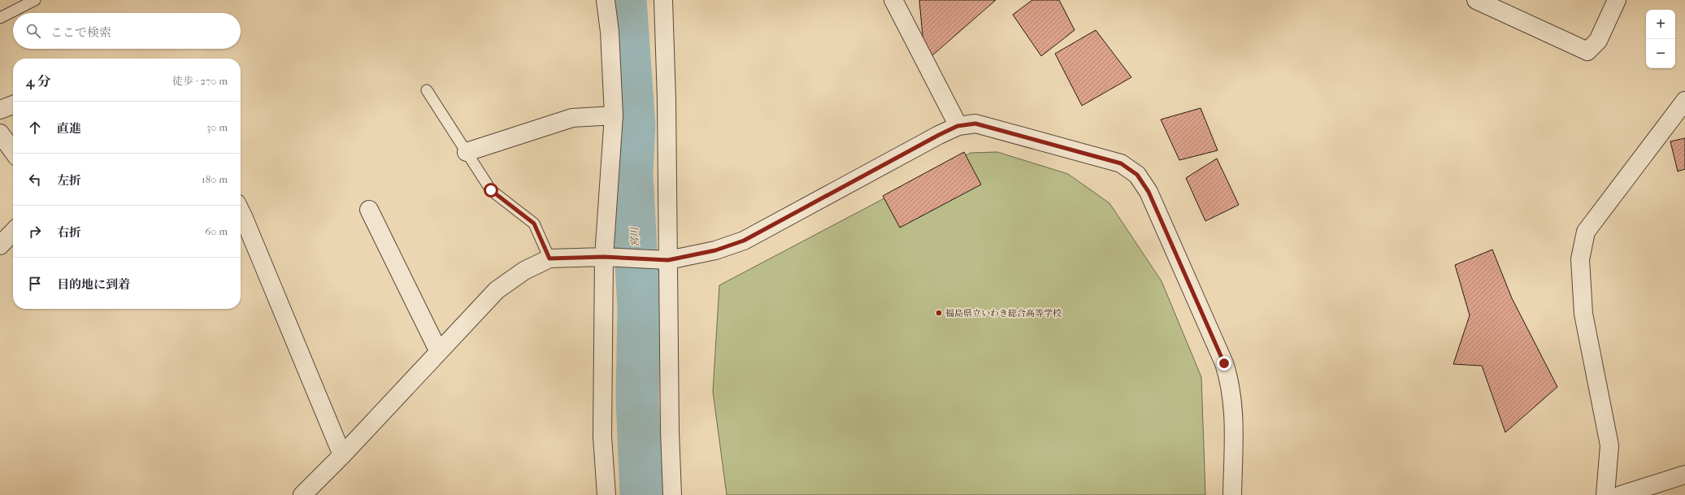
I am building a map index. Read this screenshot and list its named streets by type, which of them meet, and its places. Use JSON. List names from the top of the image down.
{
  "water": ["宮川"],
  "places": ["福島県立いわき総合高等学校"],
  "page": {
    "map_buttons": ["+", "−"],
    "search": "ここで検索",
    "heading": ["4 分", "徒歩 · 270 m"],
    "list": [
      ["直進", "30 m"],
      ["左折", "180 m"],
      ["右折", "60 m"],
      "目的地に到着"
    ]
  }
}
